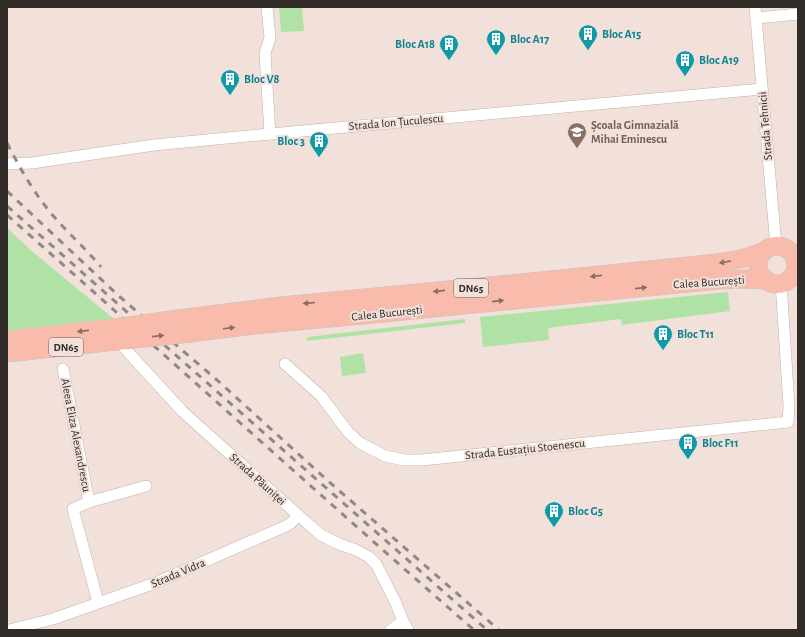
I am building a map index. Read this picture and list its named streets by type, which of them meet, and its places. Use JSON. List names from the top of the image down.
{
  "streets": {
    "main road": ["Calea București", "DN65"],
    "street": [
      "Strada Ion Țuculescu",
      "Strada Tehnicii",
      "Aleea Eliza Alexandrescu",
      "Strada Eustațiu Stoenescu",
      "Strada Păuniței",
      "Strada Vidra"
    ]
  },
  "crossings": [
    ["Strada Ion Țuculescu", "Strada Tehnicii"],
    ["Strada Tehnicii", "Calea București"],
    ["Strada Tehnicii", "Strada Eustațiu Stoenescu"],
    ["Calea București", "Strada Eustațiu Stoenescu"],
    ["Calea București", "Strada Păuniței"],
    ["Aleea Eliza Alexandrescu", "Strada Vidra"],
    ["Strada Păuniței", "Strada Vidra"]
  ],
  "places": {
    "building": [
      "Bloc A15",
      "Bloc A17",
      "Bloc A18",
      "Bloc A19",
      "Bloc V8",
      "Bloc 3",
      "Bloc T11",
      "Bloc F11",
      "Bloc G5"
    ],
    "school or university": ["Școala Gimnazială Mihai Eminescu"]
  }
}
